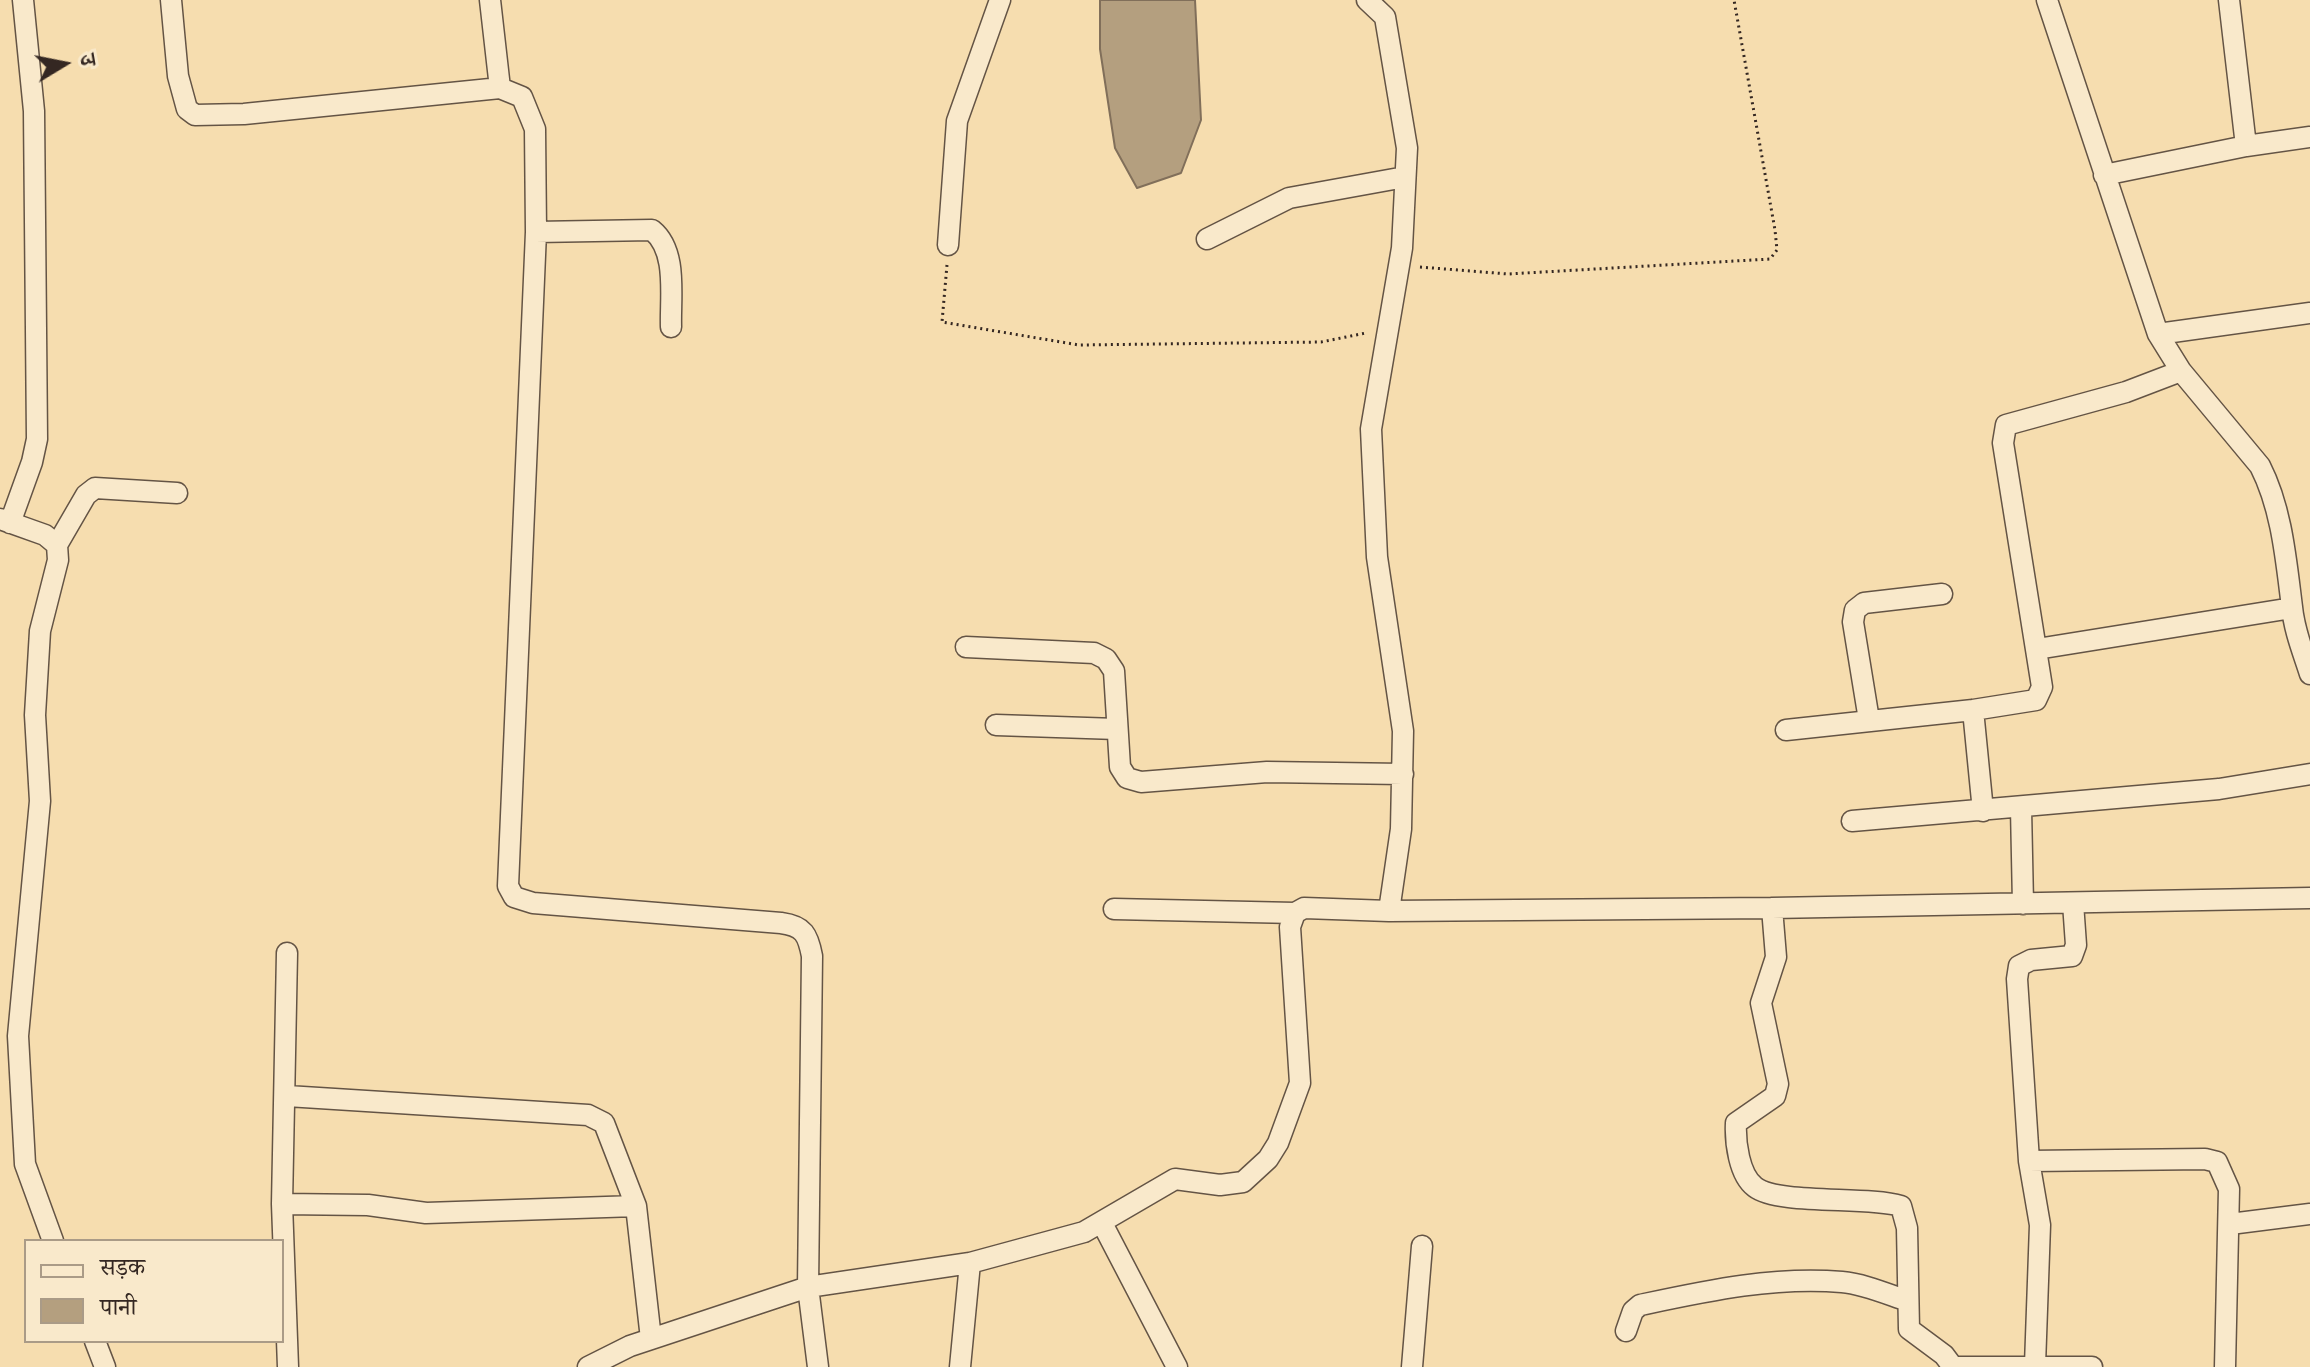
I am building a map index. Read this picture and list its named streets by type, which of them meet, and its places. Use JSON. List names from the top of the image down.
{
  "legend": ["सड़क", "पानी"],
  "north": "right"
}
